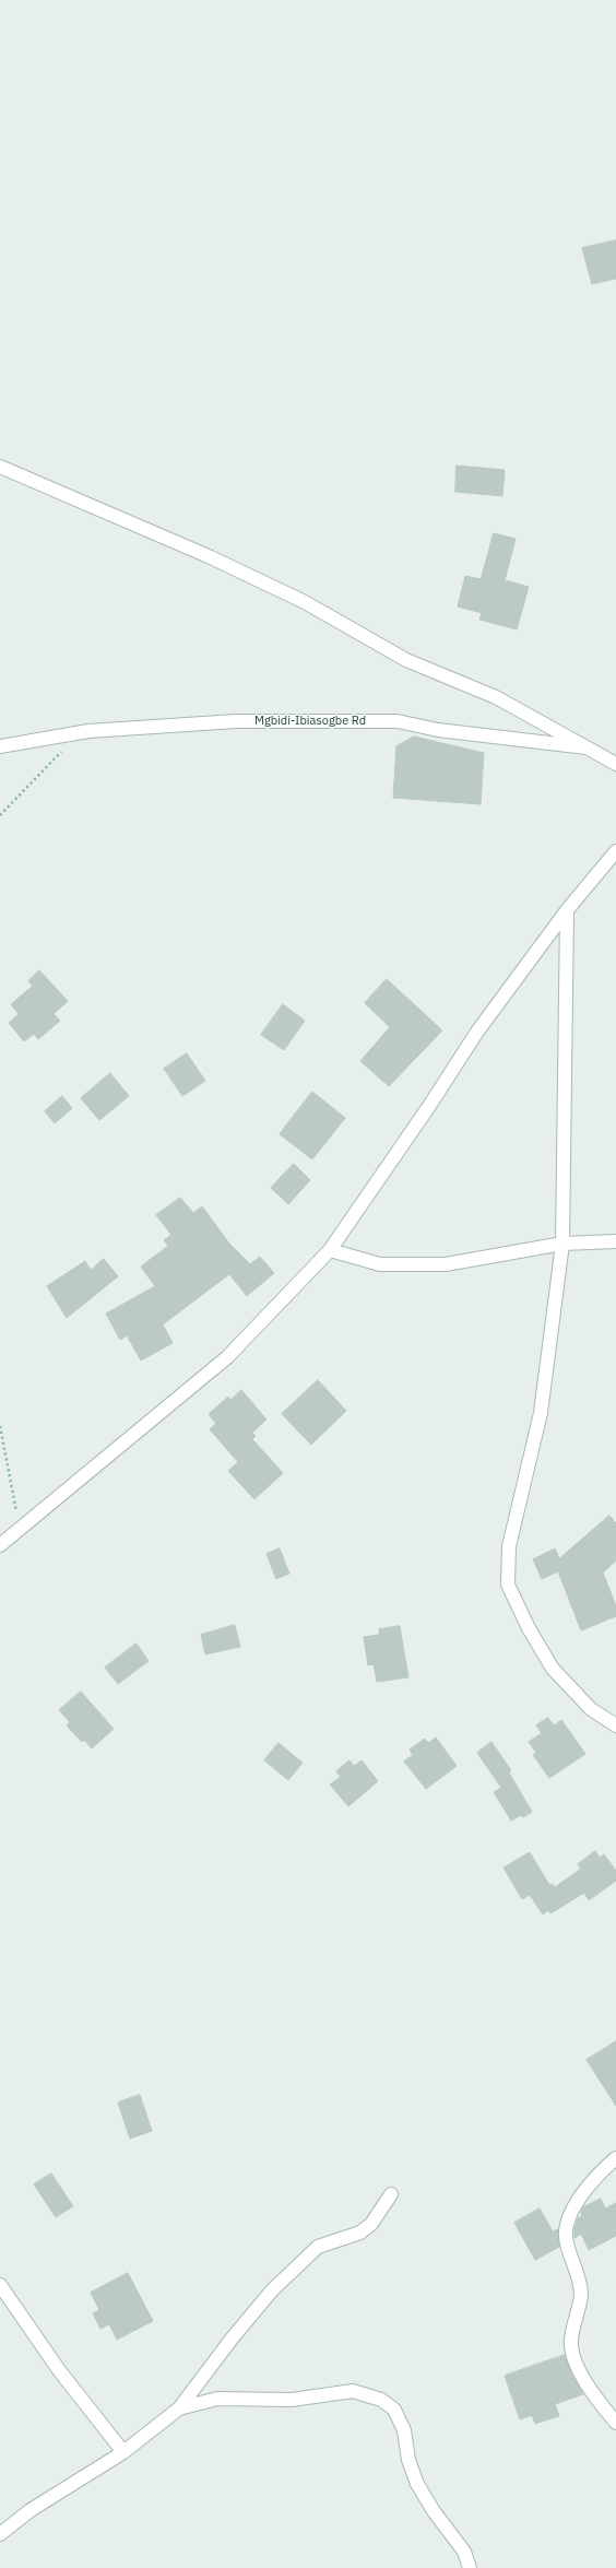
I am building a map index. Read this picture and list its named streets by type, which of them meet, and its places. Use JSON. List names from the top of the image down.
{
  "streets": {
    "street": ["Mgbidi-Ibiasogbe Rd"]
  }
}
